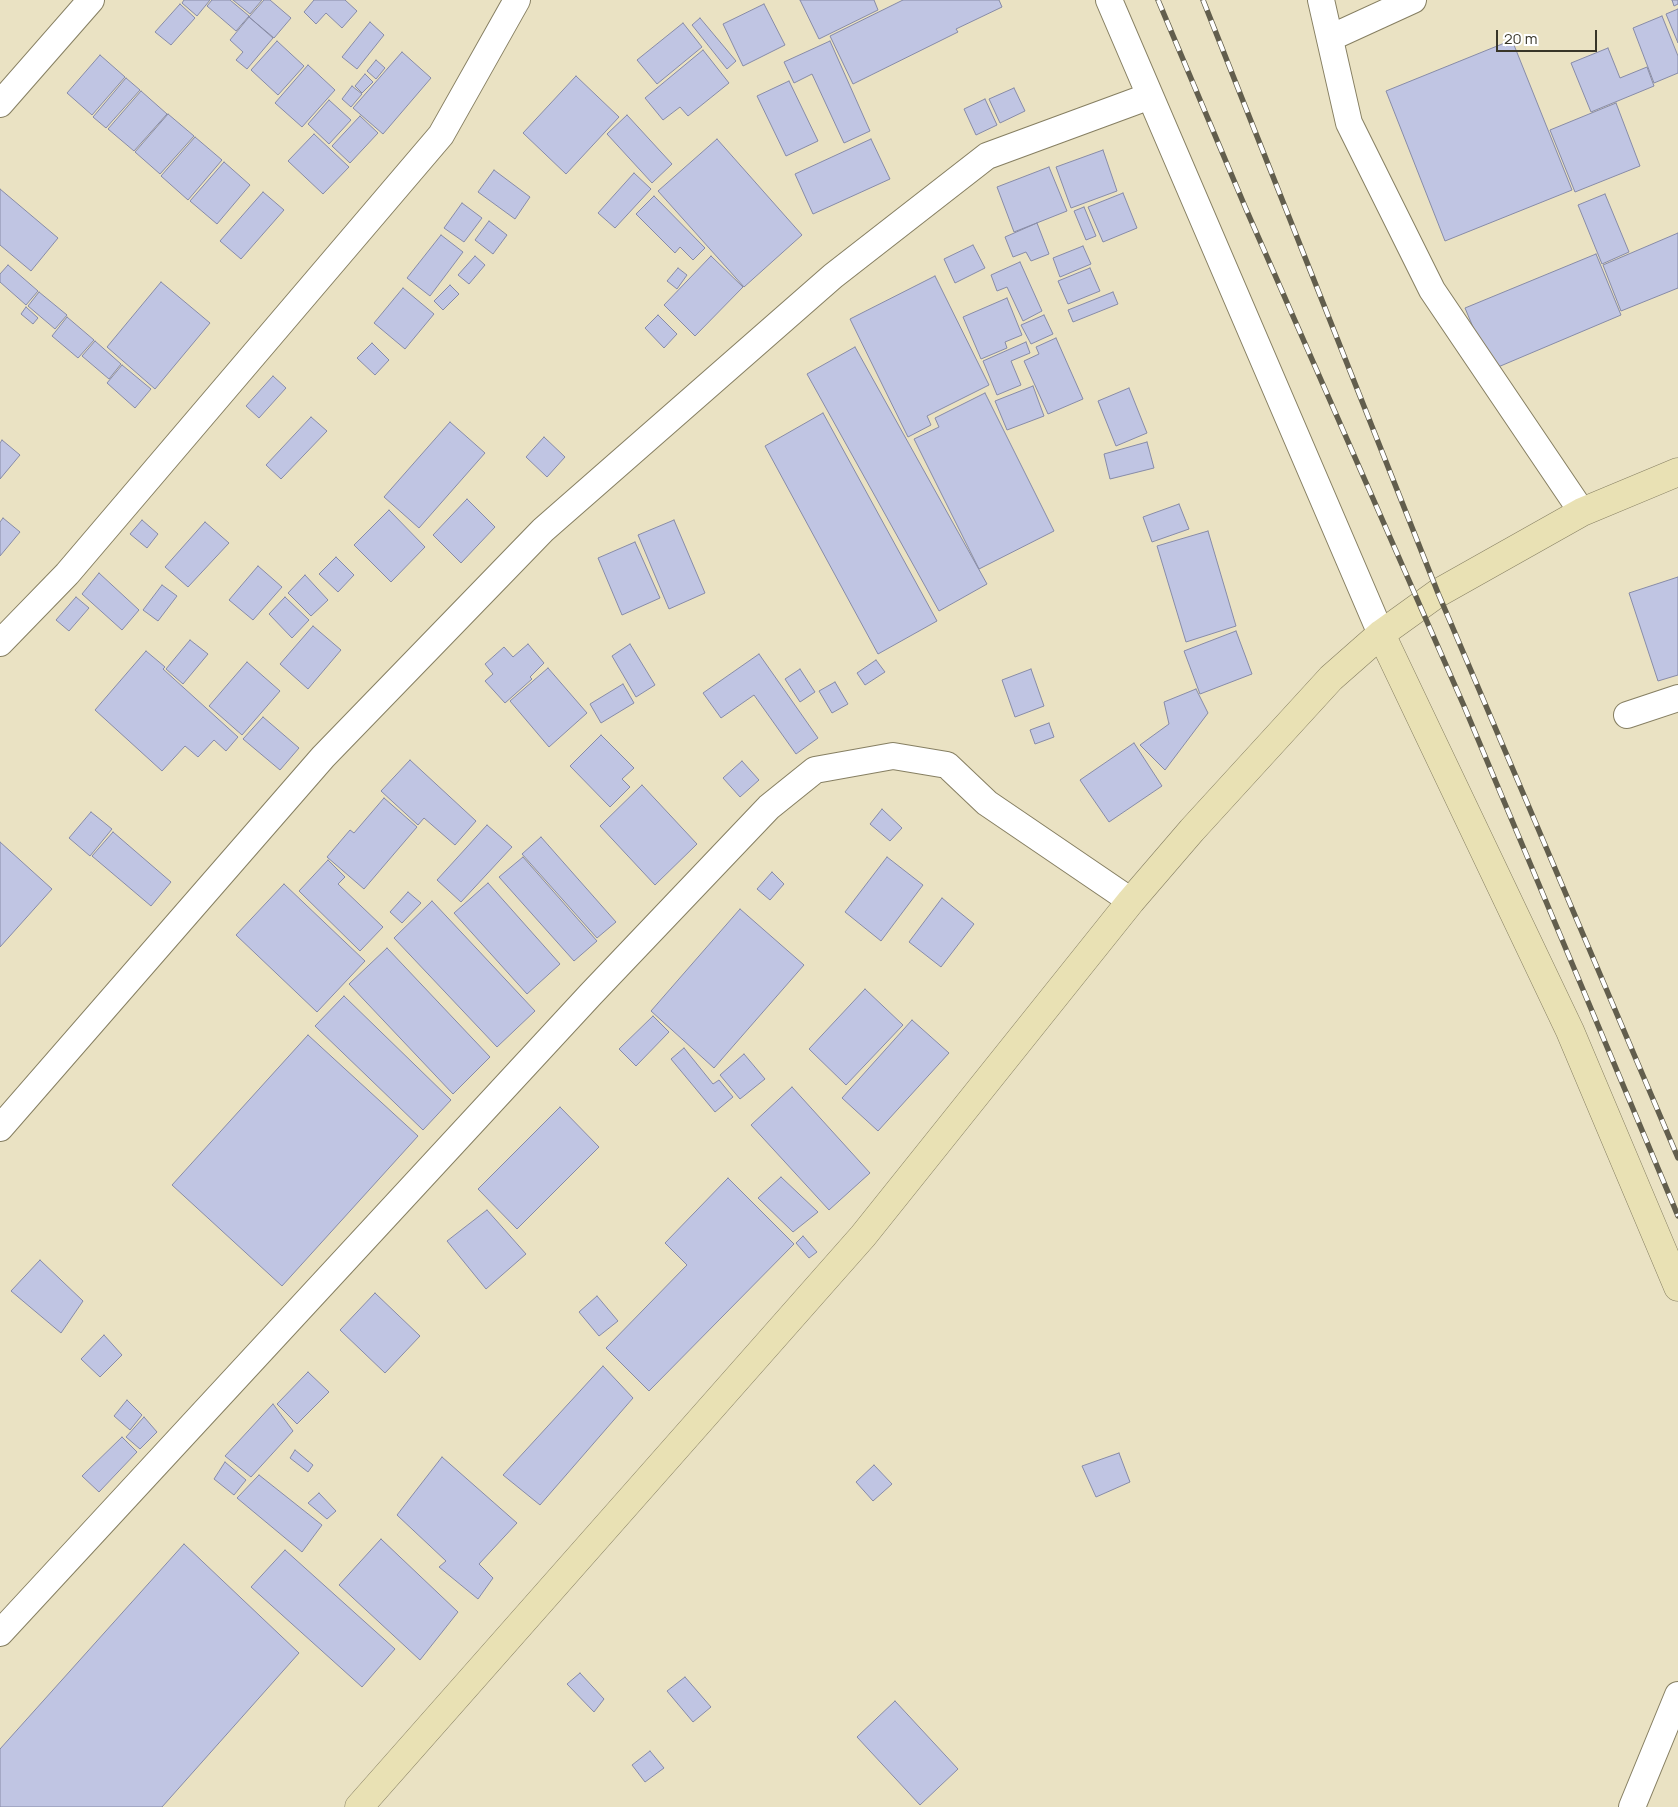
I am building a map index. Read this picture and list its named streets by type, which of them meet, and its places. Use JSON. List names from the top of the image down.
{
  "scale_bar": "20 m"
}
